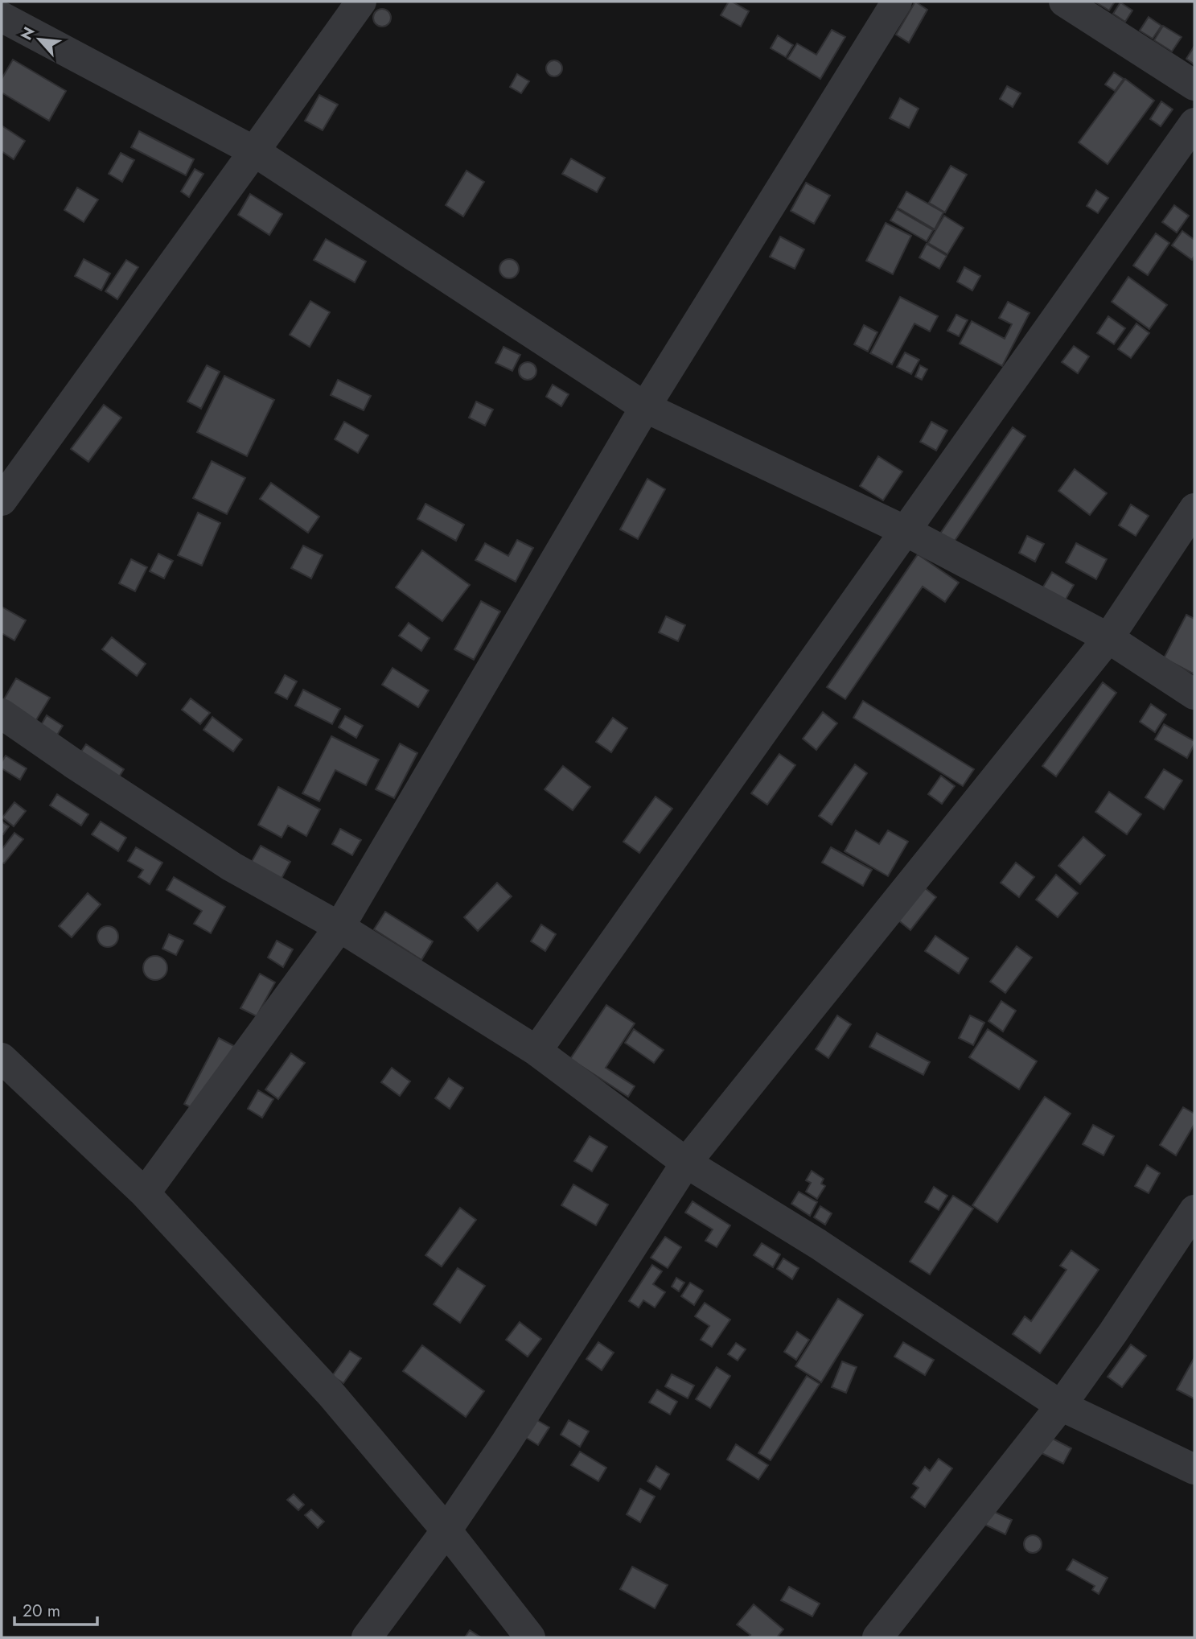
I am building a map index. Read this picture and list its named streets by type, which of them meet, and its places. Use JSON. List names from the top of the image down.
{
  "scale_bar": "20 m",
  "north": "top left"
}
